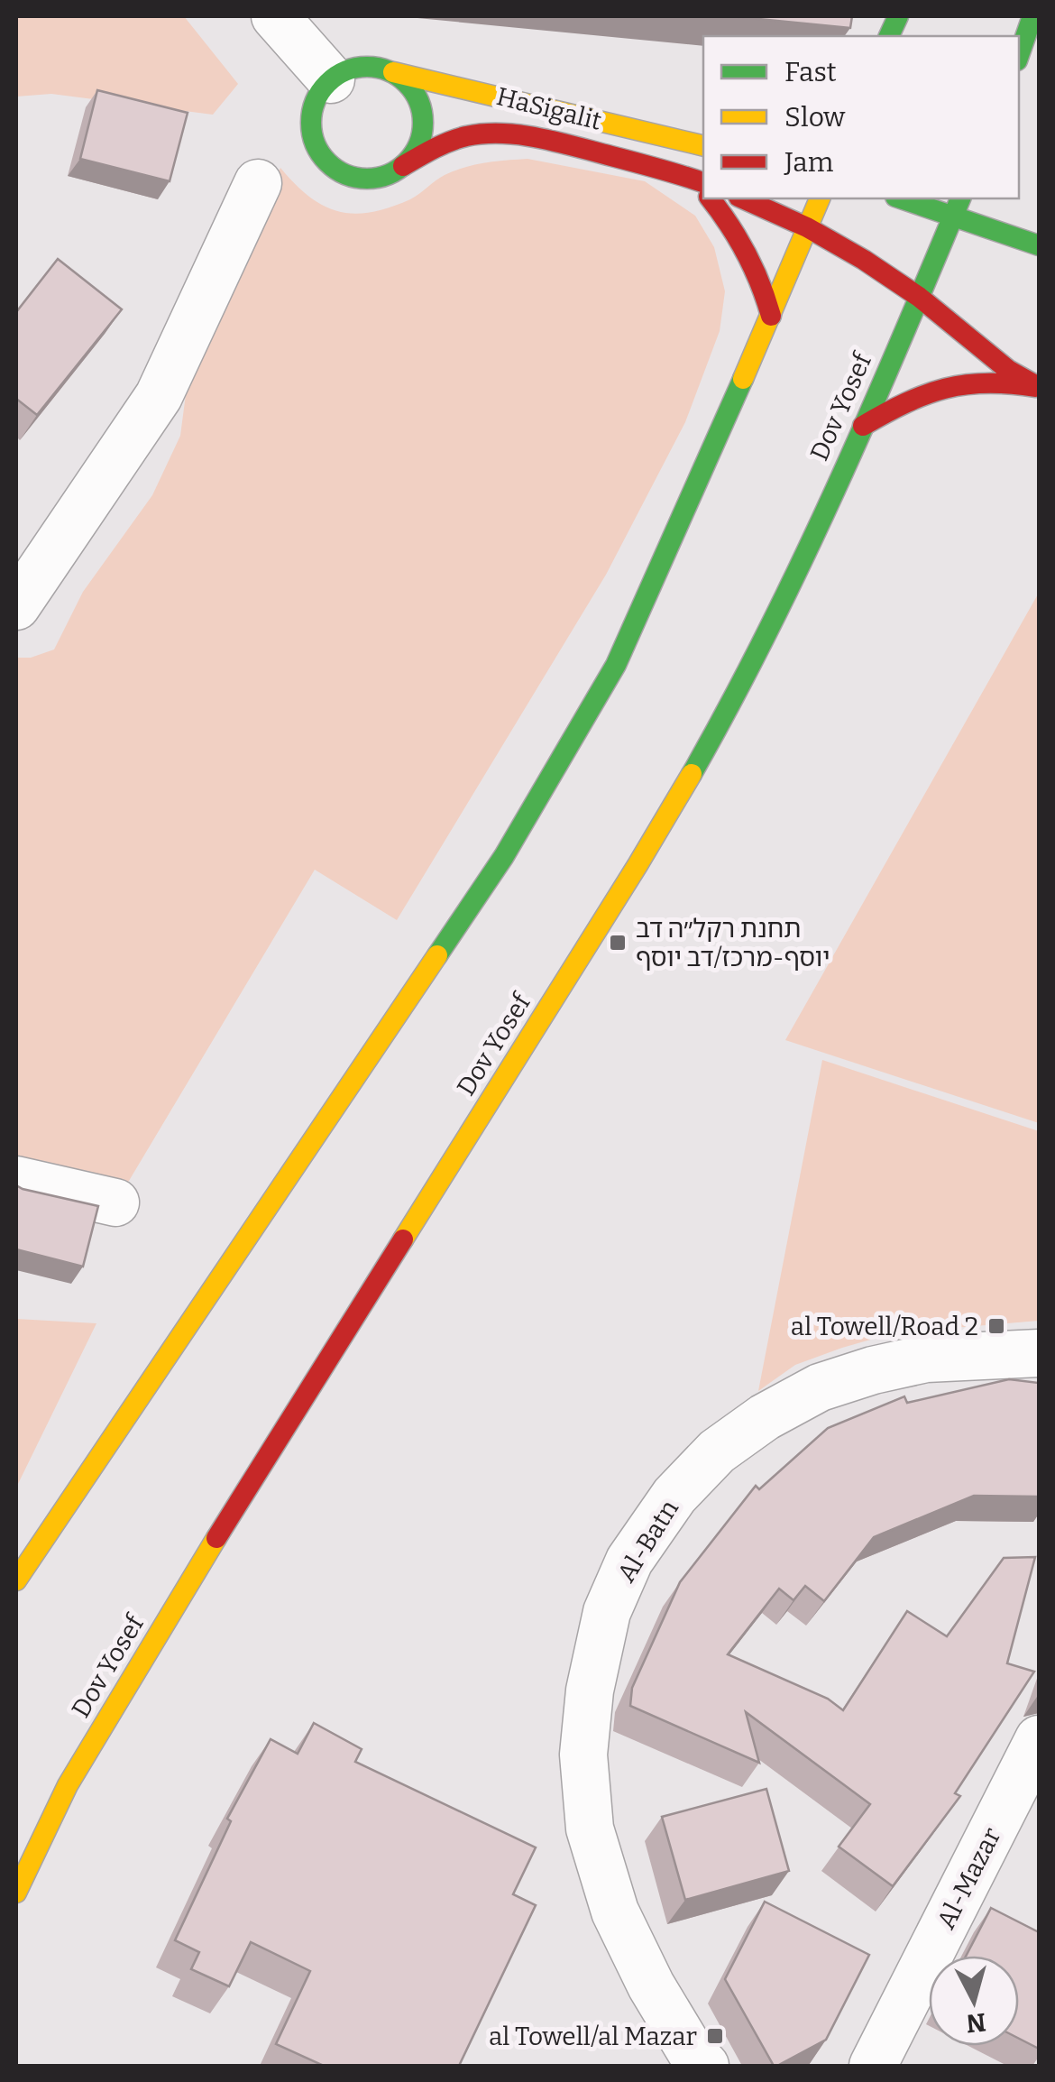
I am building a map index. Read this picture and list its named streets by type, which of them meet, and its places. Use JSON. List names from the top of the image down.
{
  "streets": {
    "main road": ["HaSigalit", "Dov Yosef"],
    "street": ["Al-Batn", "Al-Mazar"]
  },
  "places": {
    "transit": ["תחנת רקל״ה דב יוסף-מרכז/דב יוסף", "al Towell/Road 2", "al Towell/al Mazar"]
  },
  "legend": ["Fast", "Slow", "Jam"],
  "north": "bottom"
}
